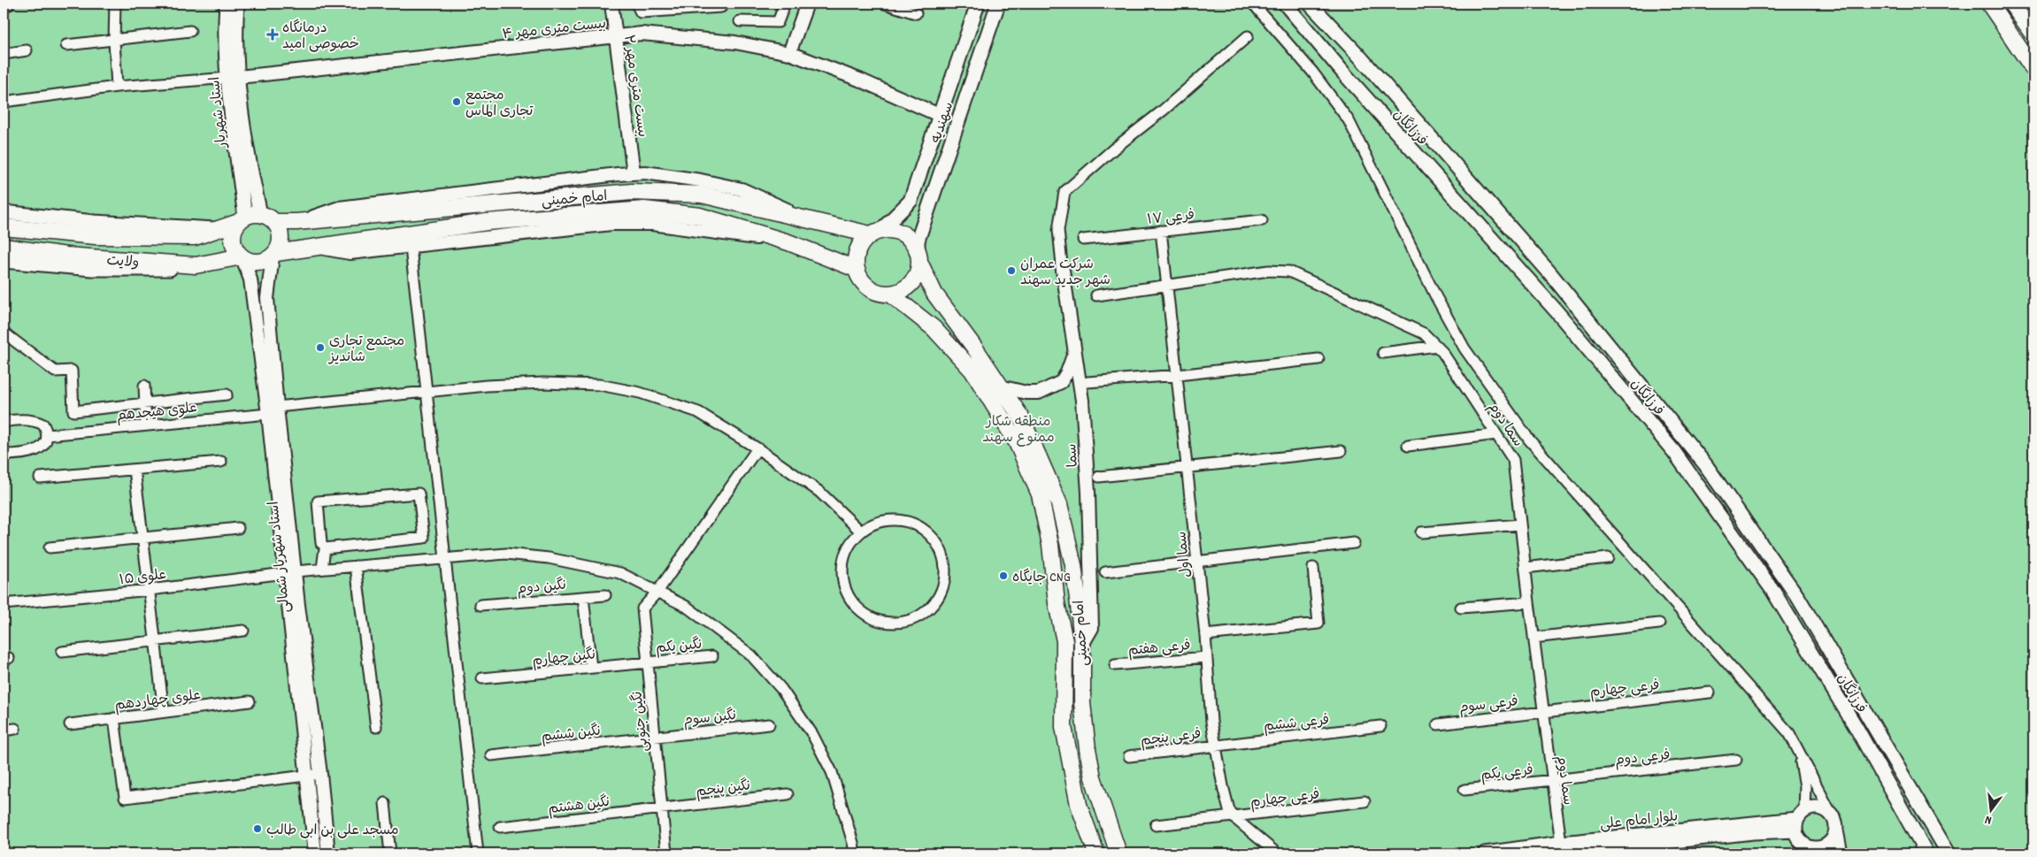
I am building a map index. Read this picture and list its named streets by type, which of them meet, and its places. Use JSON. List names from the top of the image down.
{
  "streets": {
    "main road": [
      "استاد شهریار",
      "سهندیه",
      "فرزانگان",
      "امام خمینی",
      "ولایت",
      "بلوار امام علی"
    ],
    "street": [
      "بیست متری مهر ۴",
      "بیست متری مهر ۲",
      "فرعی ۱۷",
      "علوی هیجدهم",
      "سما دوم",
      "سما",
      "سما اول",
      "استاد شهریار شمالی",
      "علوی ۱۵",
      "نگین دوم",
      "نگین یکم",
      "فرعی هفتم",
      "نگین چهارم",
      "فرعی چهارم",
      "علوی چهاردهم",
      "فرعی سوم",
      "نگین سوم",
      "نگین جنوبی",
      "فرعی ششم",
      "نگین ششم",
      "فرعی پنجم",
      "فرعی دوم",
      "فرعی یکم",
      "نگین پنجم",
      "نگین هشتم"
    ]
  },
  "crossings": [
    ["بیست متری مهر ۴", "بیست متری مهر ۲"],
    ["بیست متری مهر ۴", "استاد شهریار"],
    ["بیست متری مهر ۴", "سهندیه"],
    ["استاد شهریار", "امام خمینی"],
    ["استاد شهریار", "ولایت"],
    ["استاد شهریار", "استاد شهریار شمالی"],
    ["سهندیه", "امام خمینی"],
    ["امام خمینی", "ولایت"],
    ["امام خمینی", "سما"],
    ["امام خمینی", "استاد شهریار شمالی"],
    ["فرعی ۱۷", "سما اول"],
    ["ولایت", "استاد شهریار شمالی"],
    ["علوی هیجدهم", "استاد شهریار شمالی"],
    ["علوی هیجدهم", "نگین جنوبی"],
    ["سما دوم", "سما اول"],
    ["سما دوم", "فرعی چهارم"],
    ["سما دوم", "فرعی سوم"],
    ["سما دوم", "فرعی دوم"],
    ["سما دوم", "فرعی یکم"],
    ["سما دوم", "بلوار امام علی"],
    ["سما اول", "فرعی هفتم"],
    ["سما اول", "فرعی چهارم"],
    ["سما اول", "فرعی ششم"],
    ["سما اول", "فرعی پنجم"],
    ["استاد شهریار شمالی", "علوی ۱۵"],
    ["علوی ۱۵", "نگین جنوبی"],
    ["نگین یکم", "نگین چهارم"],
    ["نگین یکم", "نگین جنوبی"],
    ["نگین چهارم", "نگین جنوبی"],
    ["فرعی چهارم", "فرعی سوم"],
    ["نگین سوم", "نگین جنوبی"],
    ["نگین سوم", "نگین ششم"],
    ["نگین جنوبی", "نگین ششم"],
    ["نگین جنوبی", "نگین پنجم"],
    ["نگین جنوبی", "نگین هشتم"],
    ["فرعی ششم", "فرعی پنجم"],
    ["فرعی دوم", "فرعی یکم"],
    ["نگین پنجم", "نگین هشتم"]
  ],
  "parks": ["منطقه شکار ممنوع سهند"],
  "places": {
    "health": ["درمانگاه خصوصی امید"],
    "other": [
      "مجتمع تجاری الماس",
      "شرکت عمران شهر جدید سهند",
      "مجتمع تجاری شاندیز",
      "جایگاه CNG",
      "مسجد علی بن ابی طالب"
    ]
  },
  "north": "bottom"
}
